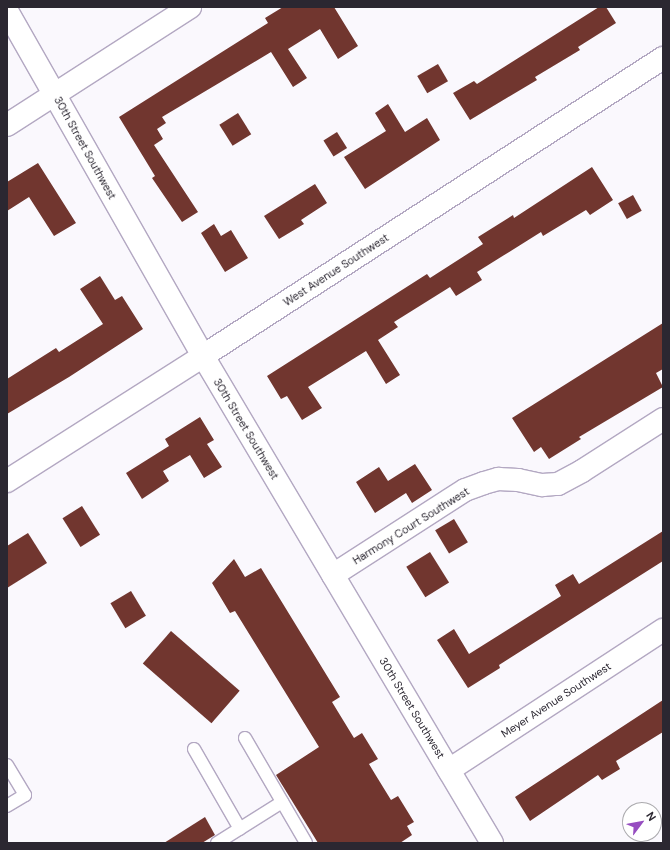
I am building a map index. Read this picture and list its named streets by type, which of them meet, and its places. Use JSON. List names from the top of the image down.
{
  "streets": {
    "street": [
      "30th Street Southwest",
      "West Avenue Southwest",
      "Harmony Court Southwest",
      "Meyer Avenue Southwest"
    ]
  },
  "crossings": [
    ["30th Street Southwest", "West Avenue Southwest"],
    ["30th Street Southwest", "Harmony Court Southwest"],
    ["30th Street Southwest", "Meyer Avenue Southwest"]
  ],
  "north": "top right"
}
